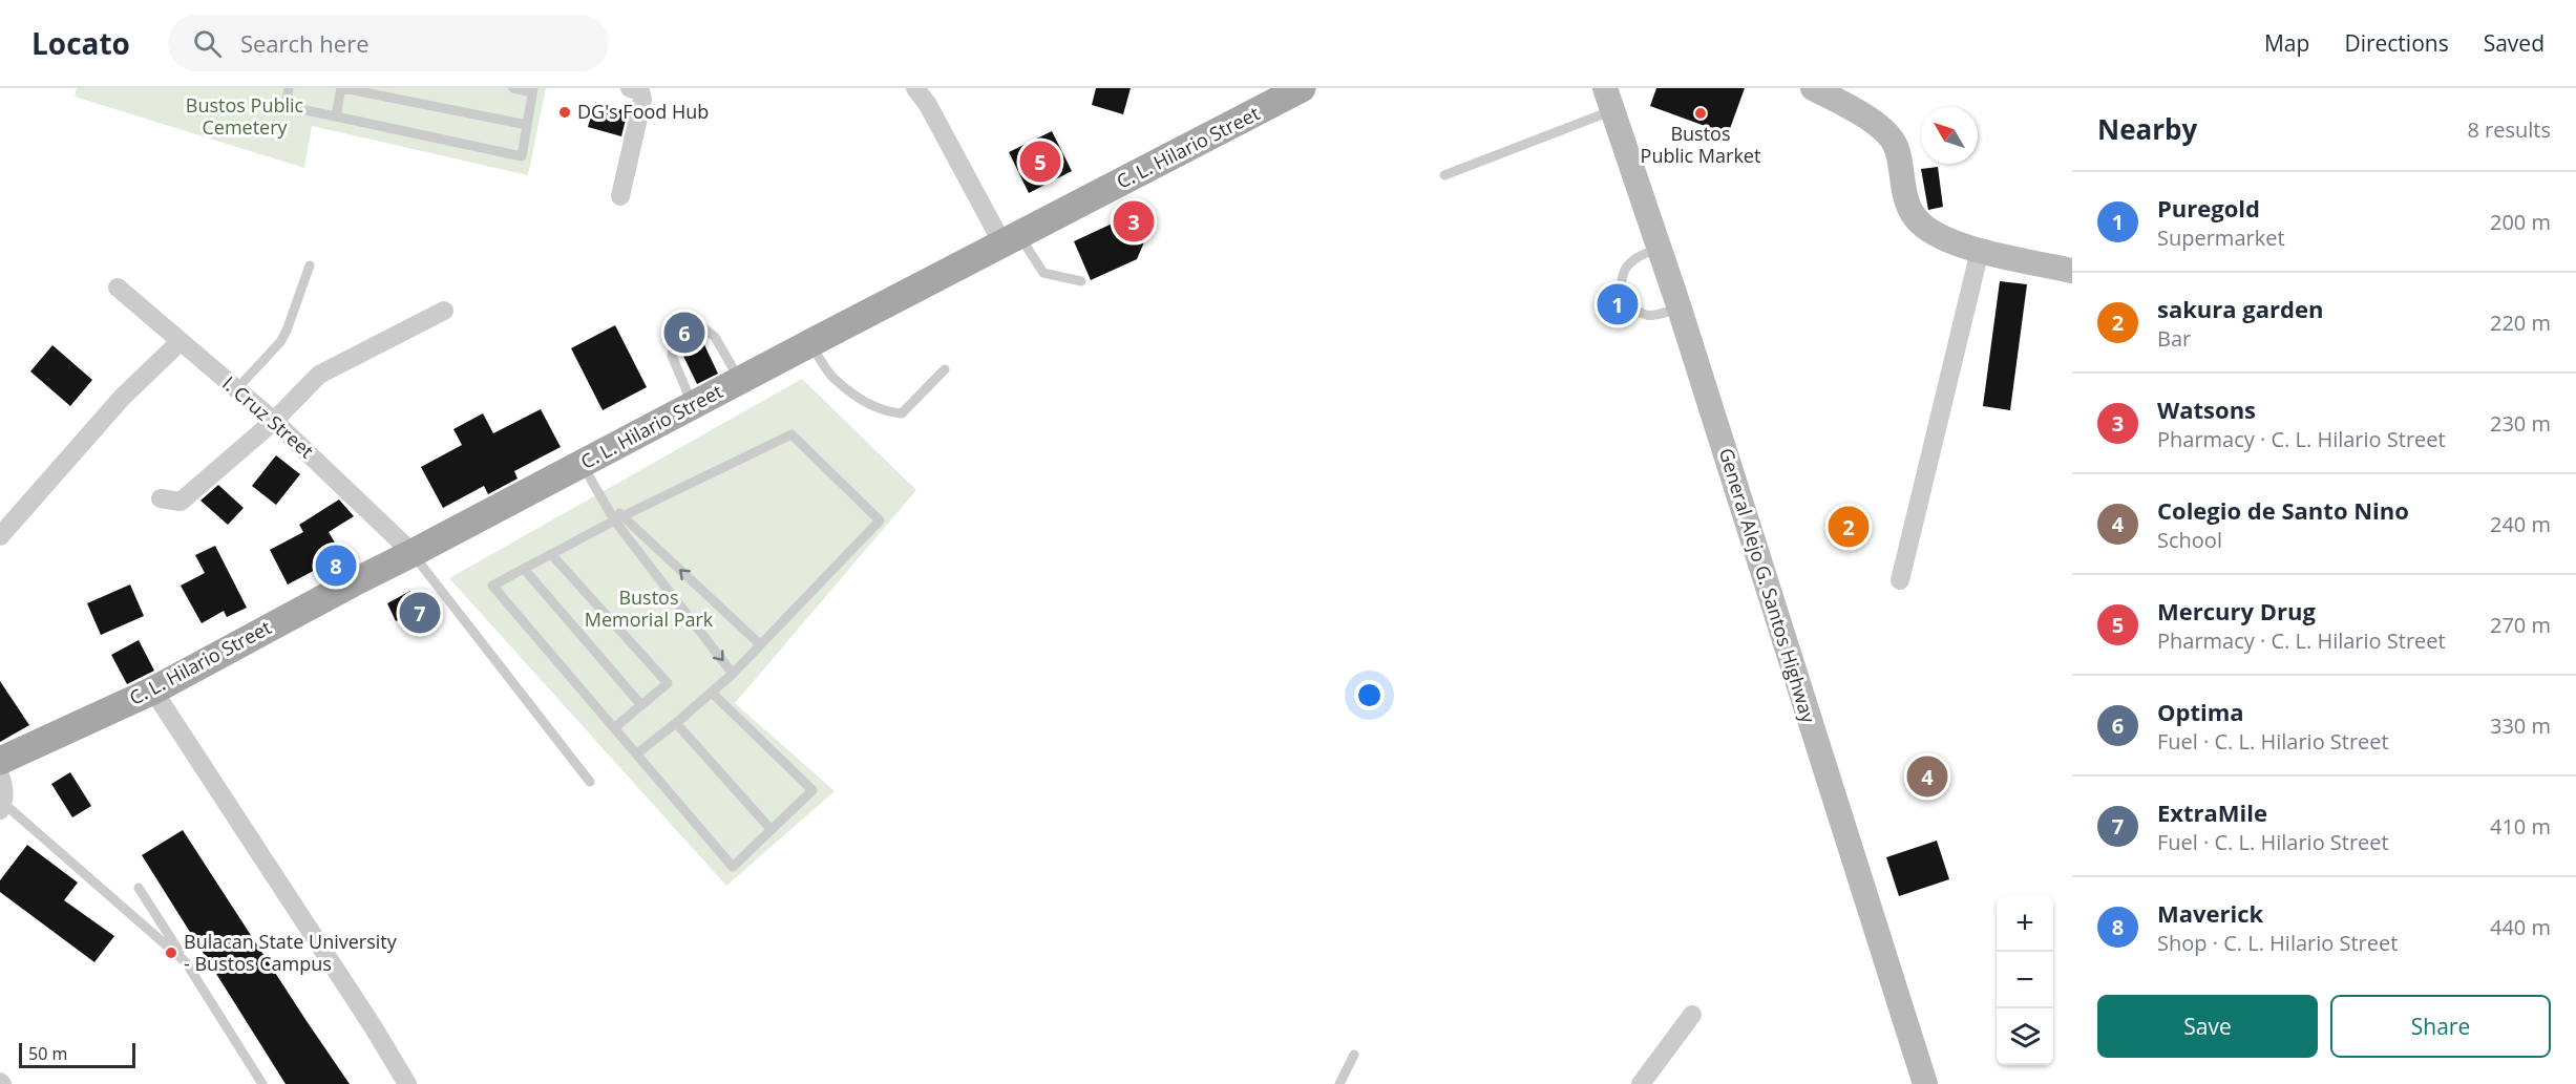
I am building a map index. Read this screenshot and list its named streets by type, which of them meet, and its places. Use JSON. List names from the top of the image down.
{
  "streets": {
    "main road": ["C. L. Hilario Street", "General Alejo G. Santos Highway"],
    "street": ["I. Cruz Street"]
  },
  "crossings": [
    ["C. L. Hilario Street", "I. Cruz Street"]
  ],
  "parks": ["Bustos Public Cemetery", "Bustos Memorial Park"],
  "places": ["DG's Food Hub", "Bustos Public Market", "Bulacan State University - Bustos Campus"],
  "scale_bar": "50 m",
  "north": "top left",
  "page": {
    "header": "Locato",
    "search": "Search here",
    "nav": ["Map", "Directions", "Saved"],
    "heading": ["Nearby", "8 results"],
    "pins": [
      "5",
      "3",
      "1",
      "6",
      "2",
      "8",
      "7",
      "4"
    ],
    "list": [
      {
        "mark": "1",
        "name": "Puregold",
        "note": "Supermarket",
        "value": "200 m"
      },
      {
        "mark": "2",
        "name": "sakura garden",
        "note": "Bar",
        "value": "220 m"
      },
      {
        "mark": "3",
        "name": "Watsons",
        "note": "Pharmacy · C. L. Hilario Street",
        "value": "230 m"
      },
      {
        "mark": "4",
        "name": "Colegio de Santo Nino",
        "note": "School",
        "value": "240 m"
      },
      {
        "mark": "5",
        "name": "Mercury Drug",
        "note": "Pharmacy · C. L. Hilario Street",
        "value": "270 m"
      },
      {
        "mark": "6",
        "name": "Optima",
        "note": "Fuel · C. L. Hilario Street",
        "value": "330 m"
      },
      {
        "mark": "7",
        "name": "ExtraMile",
        "note": "Fuel · C. L. Hilario Street",
        "value": "410 m"
      },
      {
        "mark": "8",
        "name": "Maverick",
        "note": "Shop · C. L. Hilario Street",
        "value": "440 m"
      }
    ],
    "map_buttons": ["+", "−"],
    "buttons": ["Save", "Share"],
    "scale": "50 m"
  }
}
